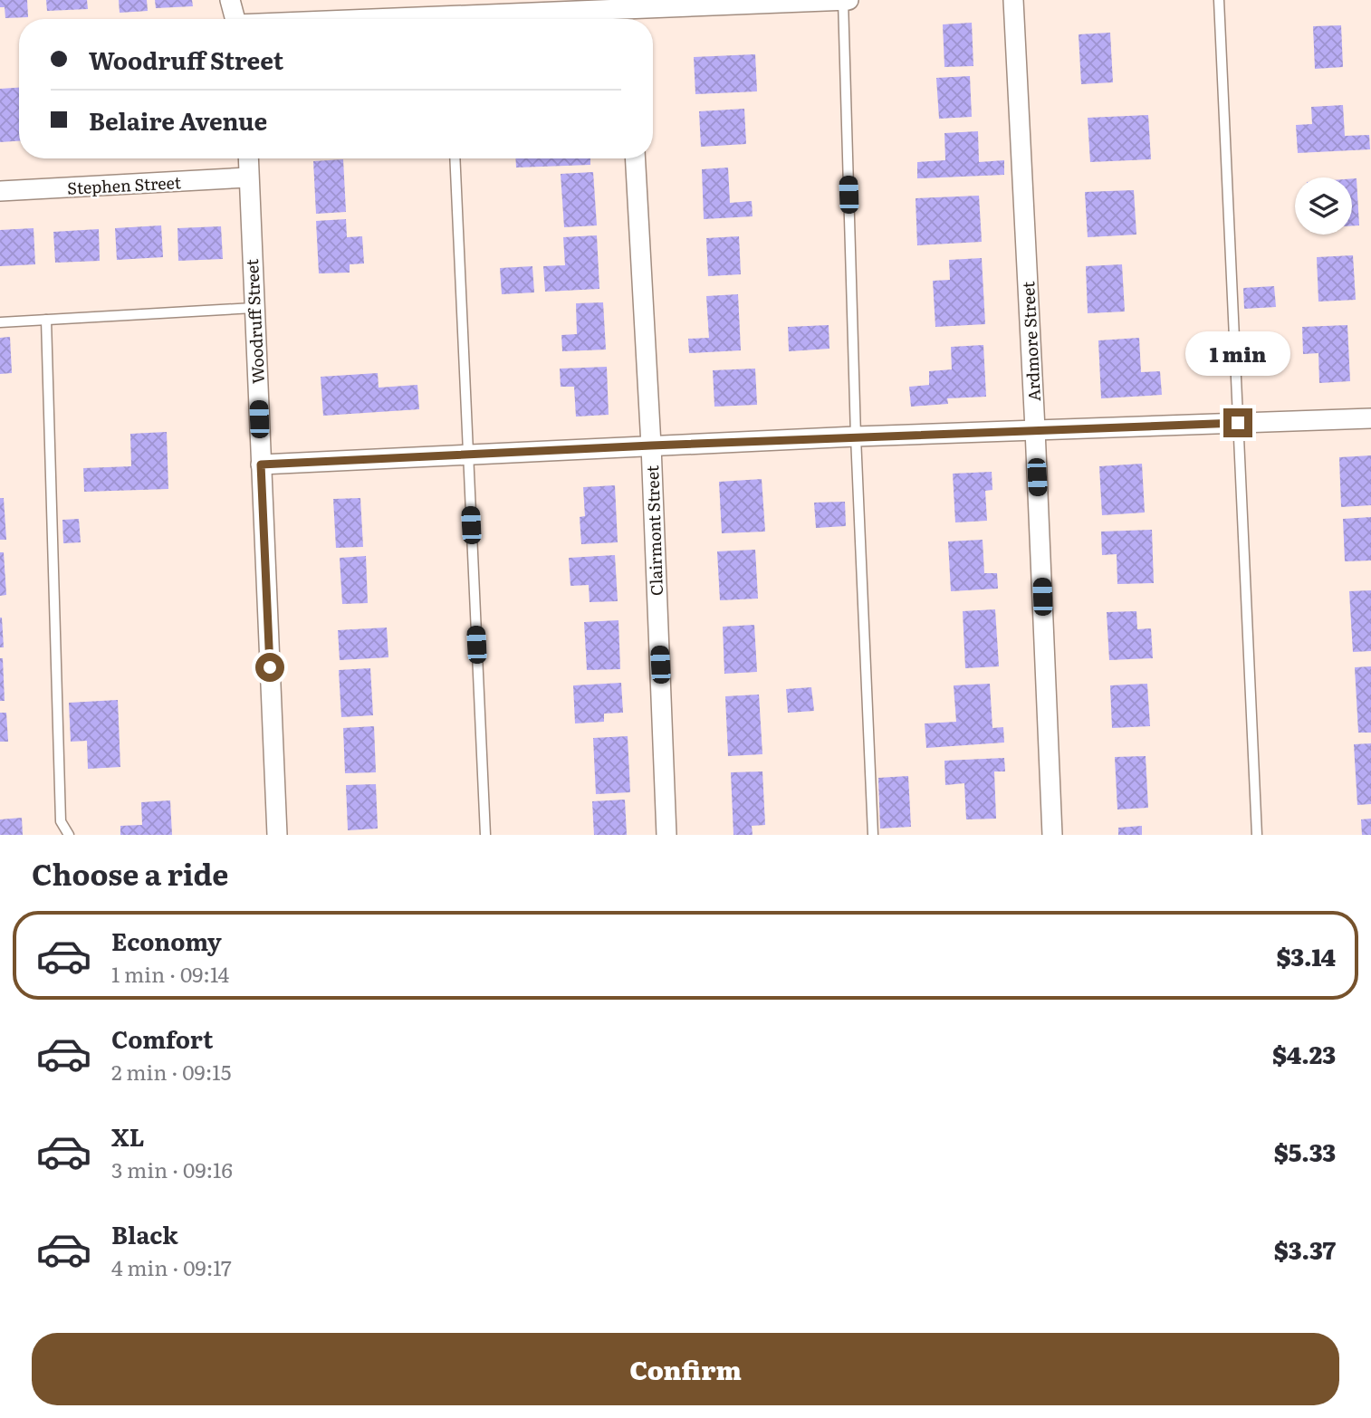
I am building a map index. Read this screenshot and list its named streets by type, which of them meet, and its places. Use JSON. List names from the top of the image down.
{
  "streets": {
    "street": [
      "Stephen Street",
      "Woodruff Street",
      "Ardmore Street",
      "Clairmont Street"
    ]
  },
  "crossings": [
    ["Stephen Street", "Woodruff Street"]
  ],
  "page": {
    "banner": ["Woodruff Street", "Belaire Avenue"],
    "bubble": "1 min",
    "heading": "Choose a ride",
    "list": [
      {
        "name": "Economy",
        "note": "1 min · 09:14",
        "value": "$3.14"
      },
      {
        "name": "Comfort",
        "note": "2 min · 09:15",
        "value": "$4.23"
      },
      {
        "name": "XL",
        "note": "3 min · 09:16",
        "value": "$5.33"
      },
      {
        "name": "Black",
        "note": "4 min · 09:17",
        "value": "$3.37"
      }
    ],
    "buttons": "Confirm"
  }
}
